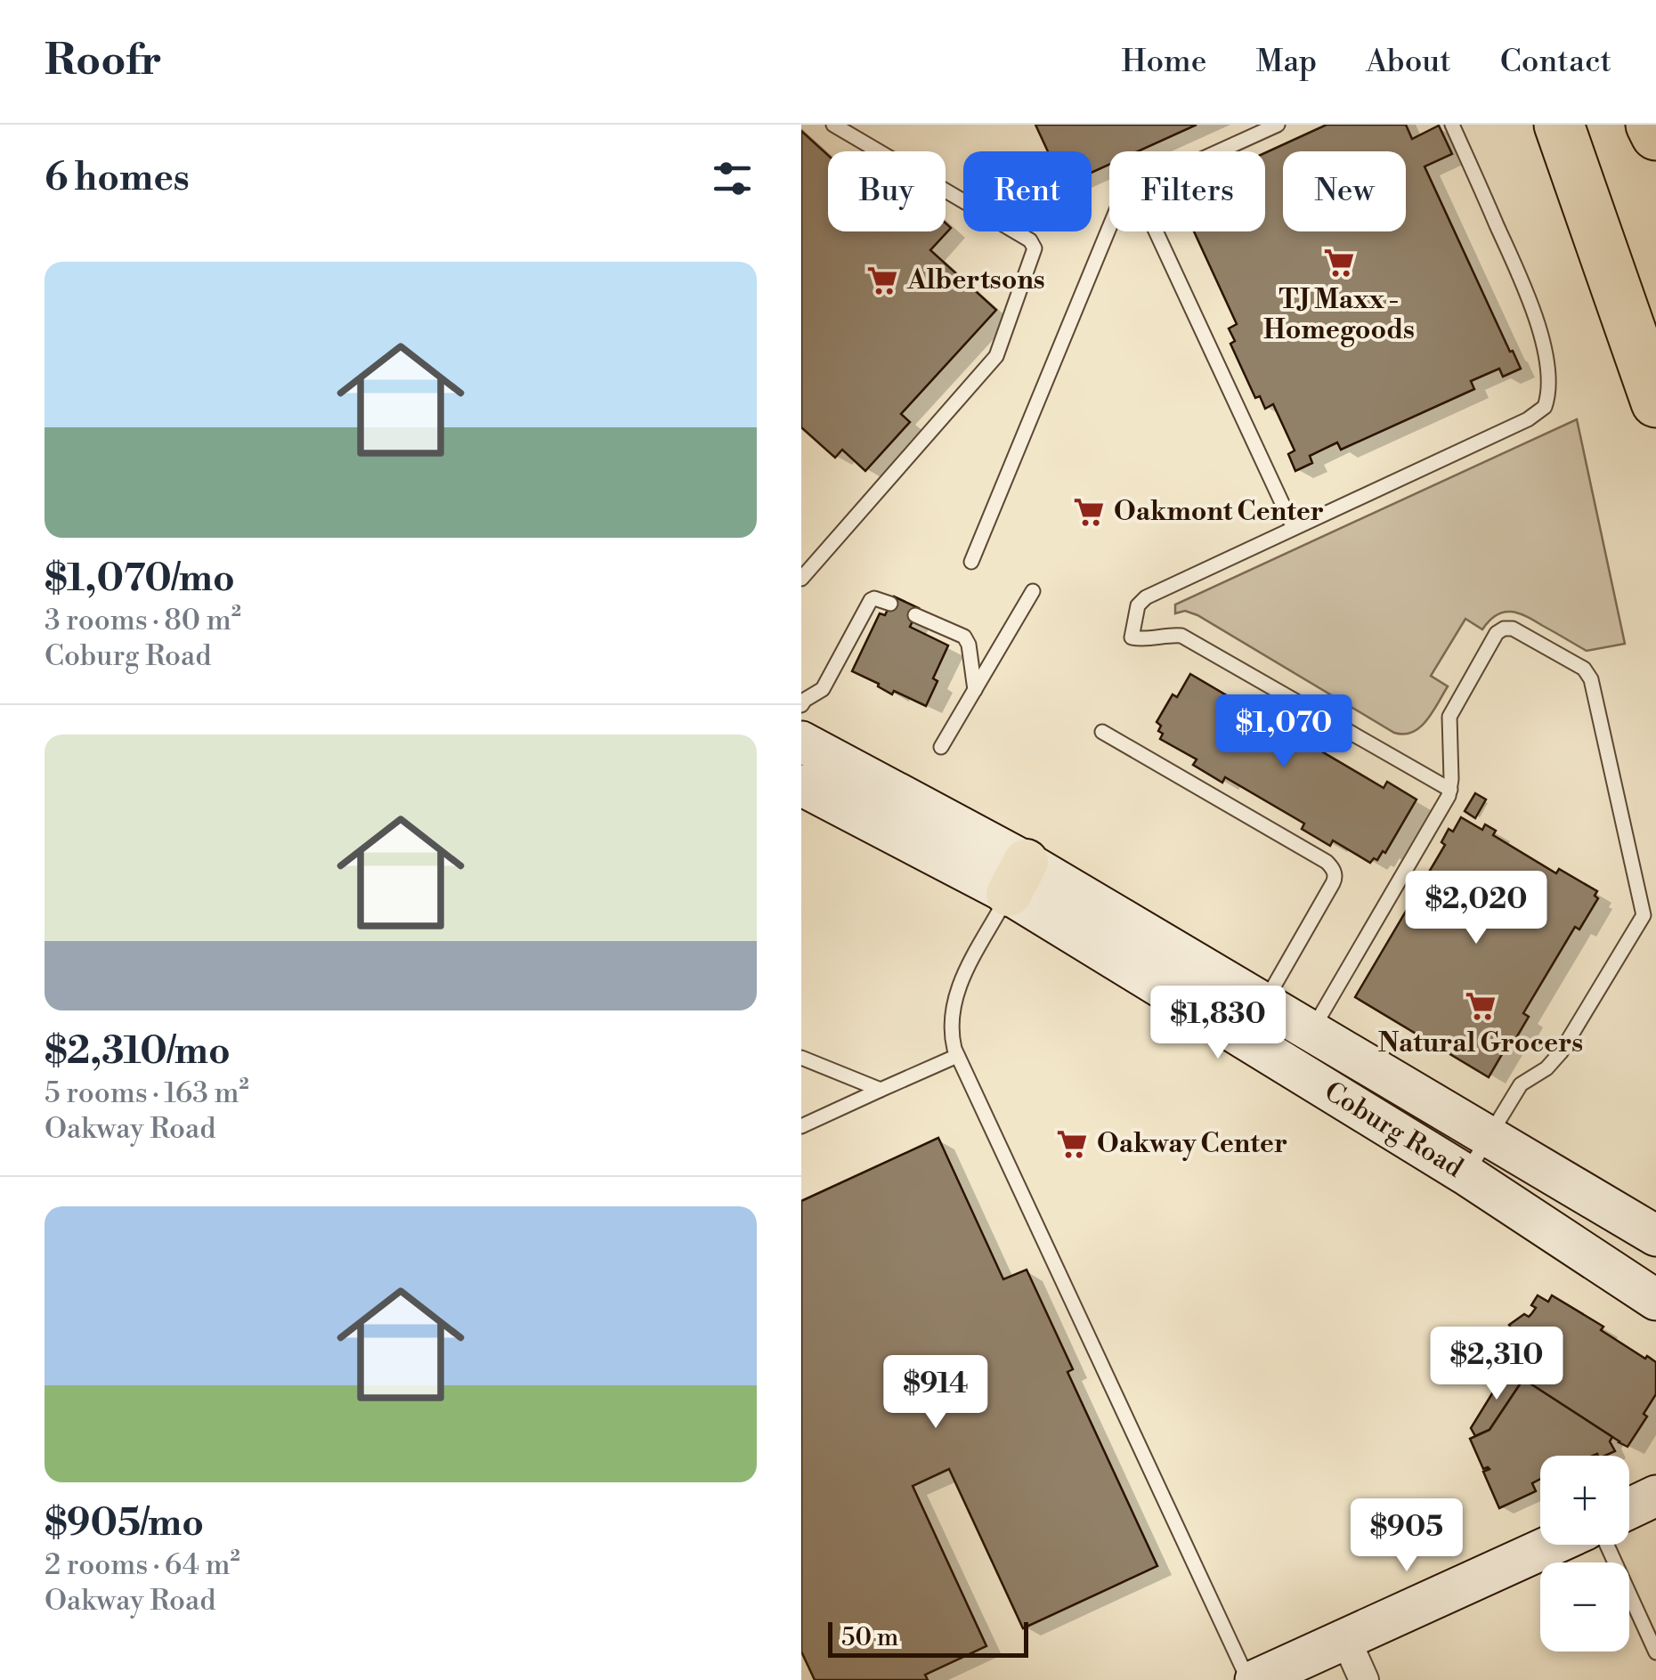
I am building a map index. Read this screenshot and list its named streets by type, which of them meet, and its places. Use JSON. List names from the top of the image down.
{
  "streets": {
    "main road": ["Coburg Road"]
  },
  "places": {
    "supermarket": [
      "TJ Maxx - Homegoods",
      "Albertsons",
      "Oakmont Center",
      "Natural Grocers",
      "Oakway Center"
    ]
  },
  "scale_bar": "50 m",
  "page": {
    "header": "Roofr",
    "nav": [
      "Home",
      "Map",
      "About",
      "Contact"
    ],
    "heading": "6 homes",
    "chip": [
      "Buy",
      "Rent",
      "Filters",
      "New"
    ],
    "list": [
      {
        "name": "$1,070/mo",
        "note": "3 rooms · 80 m² · Coburg Road"
      },
      {
        "name": "$2,310/mo",
        "note": "5 rooms · 163 m² · Oakway Road"
      },
      {
        "name": "$905/mo",
        "note": "2 rooms · 64 m² · Oakway Road"
      }
    ],
    "price": [
      "$1,070",
      "$2,020",
      "$1,830",
      "$2,310",
      "$914",
      "$905"
    ],
    "map_buttons": ["+", "−"],
    "scale": "50 m"
  }
}
